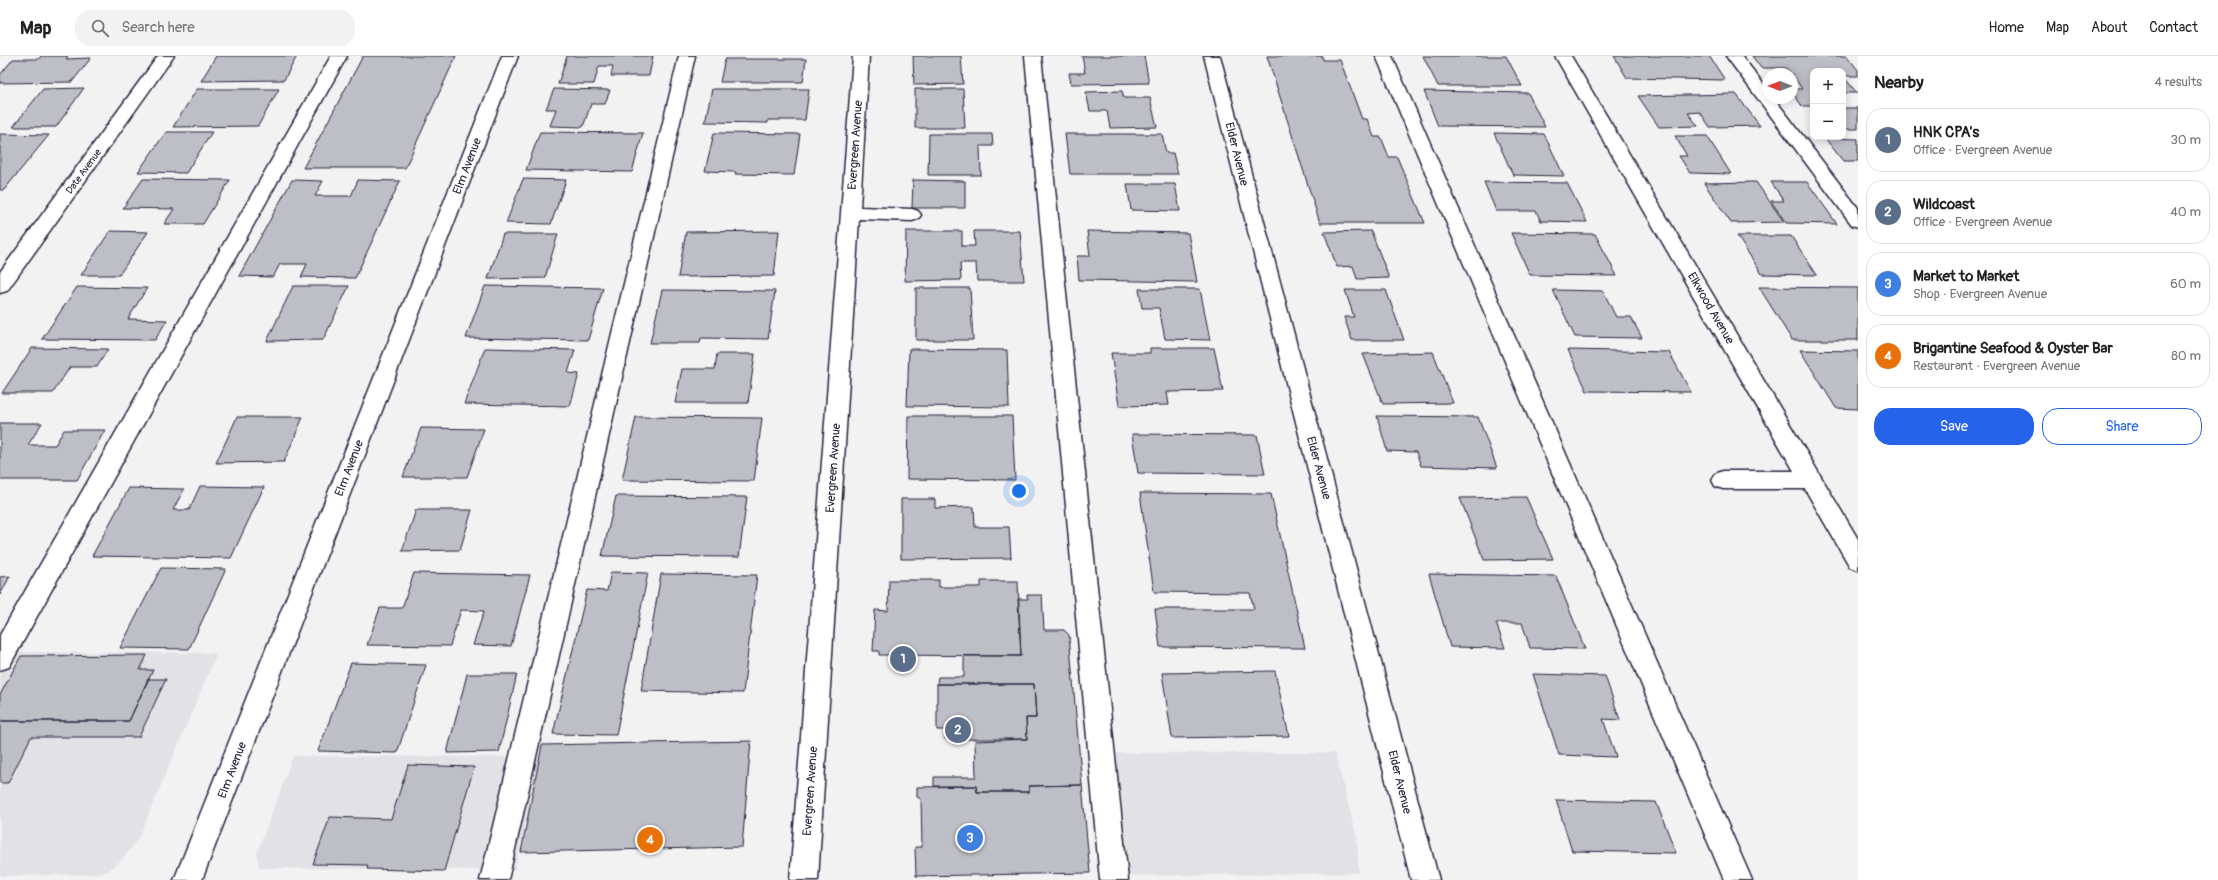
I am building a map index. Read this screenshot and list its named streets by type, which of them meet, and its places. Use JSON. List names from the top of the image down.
{
  "streets": {
    "street": [
      "Evergreen Avenue",
      "Elder Avenue",
      "Elm Avenue",
      "Date Avenue",
      "Elkwood Avenue"
    ]
  },
  "north": "left",
  "page": {
    "header": "Map",
    "search": "Search here",
    "nav": [
      "Home",
      "Map",
      "About",
      "Contact"
    ],
    "heading": ["Nearby", "4 results"],
    "map_buttons": ["+", "−"],
    "list": [
      {
        "mark": "1",
        "name": "HNK CPA's",
        "note": "Office · Evergreen Avenue",
        "value": "30 m"
      },
      {
        "mark": "2",
        "name": "Wildcoast",
        "note": "Office · Evergreen Avenue",
        "value": "40 m"
      },
      {
        "mark": "3",
        "name": "Market to Market",
        "note": "Shop · Evergreen Avenue",
        "value": "60 m"
      },
      {
        "mark": "4",
        "name": "Brigantine Seafood & Oyster Bar",
        "note": "Restaurant · Evergreen Avenue",
        "value": "80 m"
      }
    ],
    "buttons": ["Save", "Share"],
    "pins": [
      "1",
      "2",
      "3",
      "4"
    ]
  }
}
